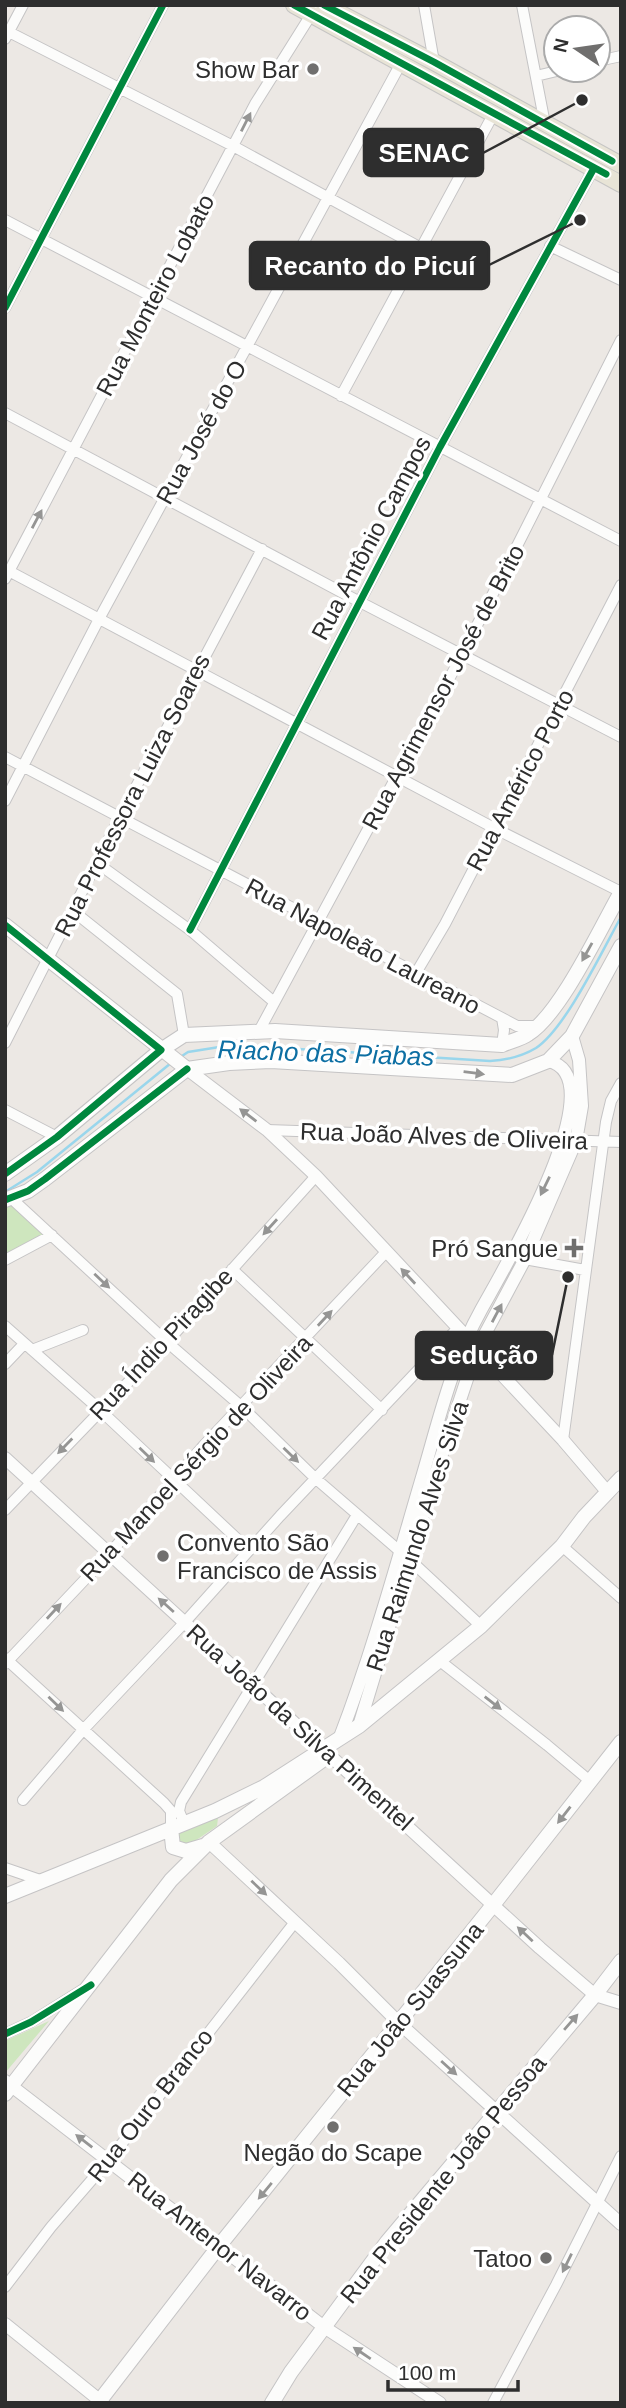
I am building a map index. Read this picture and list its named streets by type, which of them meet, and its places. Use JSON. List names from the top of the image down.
{
  "streets": {
    "main road": ["Rua João Suassuna", "Rua Presidente João Pessoa"],
    "street": [
      "Rua Monteiro Lobato",
      "Rua José do O",
      "Rua Antônio Campos",
      "Rua Agrimensor José de Brito",
      "Rua Américo Porto",
      "Rua Professora Luiza Soares",
      "Rua Napoleão Laureano",
      "Rua João Alves de Oliveira",
      "Rua Índio Piragibe",
      "Rua Manoel Sérgio de Oliveira",
      "Rua Raimundo Alves Silva",
      "Rua João da Silva Pimentel",
      "Rua Ouro Branco",
      "Rua Antenor Navarro"
    ]
  },
  "crossings": [
    ["Rua José do O", "Rua Napoleão Laureano"],
    ["Rua Antônio Campos", "Rua Napoleão Laureano"],
    ["Rua Agrimensor José de Brito", "Rua Napoleão Laureano"],
    ["Rua Américo Porto", "Rua Napoleão Laureano"],
    ["Rua Professora Luiza Soares", "Rua Napoleão Laureano"],
    ["Rua João Alves de Oliveira", "Rua Raimundo Alves Silva"],
    ["Rua Índio Piragibe", "Rua João da Silva Pimentel"],
    ["Rua Manoel Sérgio de Oliveira", "Rua João da Silva Pimentel"],
    ["Rua João da Silva Pimentel", "Rua João Suassuna"],
    ["Rua João da Silva Pimentel", "Rua Presidente João Pessoa"],
    ["Rua João Suassuna", "Rua Antenor Navarro"],
    ["Rua Ouro Branco", "Rua Antenor Navarro"],
    ["Rua Presidente João Pessoa", "Rua Antenor Navarro"]
  ],
  "one_way": [
    "Rua Monteiro Lobato",
    "Rua Índio Piragibe",
    "Rua Manoel Sérgio de Oliveira",
    "Rua João Suassuna",
    "Rua Antenor Navarro"
  ],
  "water": ["Riacho das Piabas"],
  "places": {
    "other": [
      "Show Bar",
      "SENAC",
      "Recanto do Picuí",
      "Sedução",
      "Convento São Francisco de Assis",
      "Negão do Scape",
      "Tatoo"
    ],
    "health": ["Pró Sangue"]
  },
  "scale_bar": "100 m",
  "north": "left"
}
